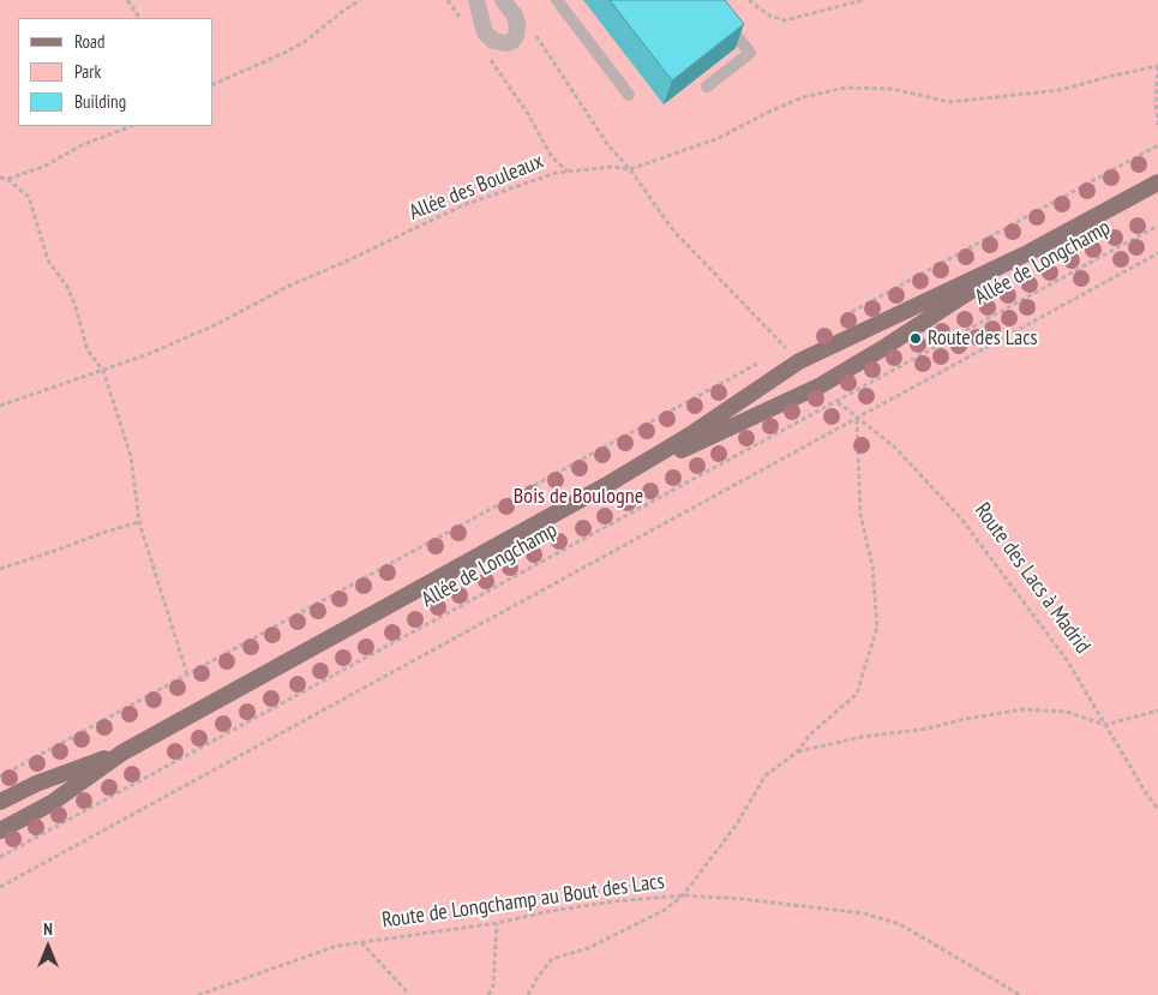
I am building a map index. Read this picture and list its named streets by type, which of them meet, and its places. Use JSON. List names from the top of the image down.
{
  "streets": {
    "main road": ["Allée de Longchamp"],
    "path": ["Allée des Bouleaux", "Route des Lacs à Madrid", "Route de Longchamp au Bout des Lacs"]
  },
  "crossings": [
    ["Allée de Longchamp", "Route des Lacs à Madrid"]
  ],
  "parks": ["Bois de Boulogne"],
  "places": ["Route des Lacs"],
  "legend": ["Road", "Park", "Building"],
  "north": "top"
}
